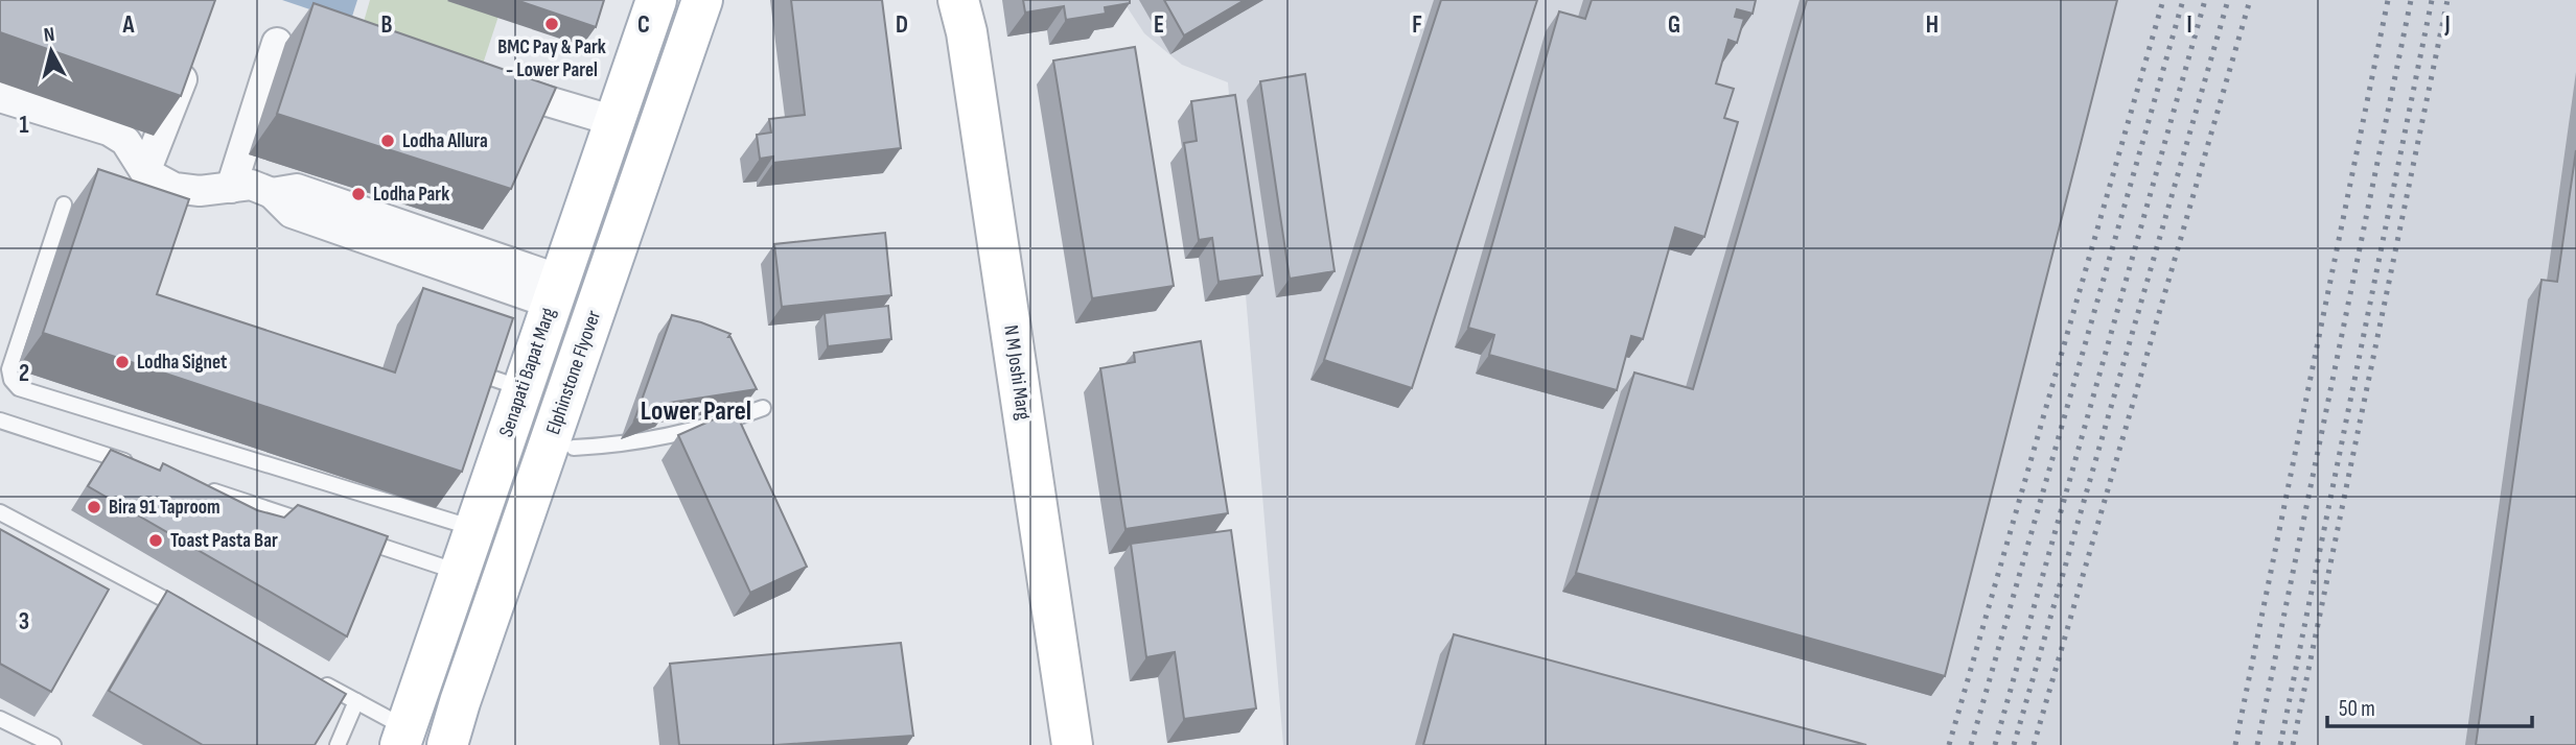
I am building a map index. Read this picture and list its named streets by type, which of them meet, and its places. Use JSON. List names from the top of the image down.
{
  "streets": {
    "main road": ["Senapati Bapat Marg", "Elphinstone Flyover", "N M Joshi Marg"]
  },
  "crossings": [
    ["Senapati Bapat Marg", "Elphinstone Flyover"]
  ],
  "districts": ["Lower Parel"],
  "places": [
    "BMC Pay & Park - Lower Parel",
    "Lodha Allura",
    "Lodha Park",
    "Lodha Signet",
    "Bira 91 Taproom",
    "Toast Pasta Bar"
  ],
  "scale_bar": "50 m",
  "north": "top",
  "grid": {
    "columns": [
      "A",
      "B",
      "C",
      "D",
      "E",
      "F",
      "G",
      "H",
      "I",
      "J"
    ],
    "rows": ["1", "2", "3"]
  }
}
